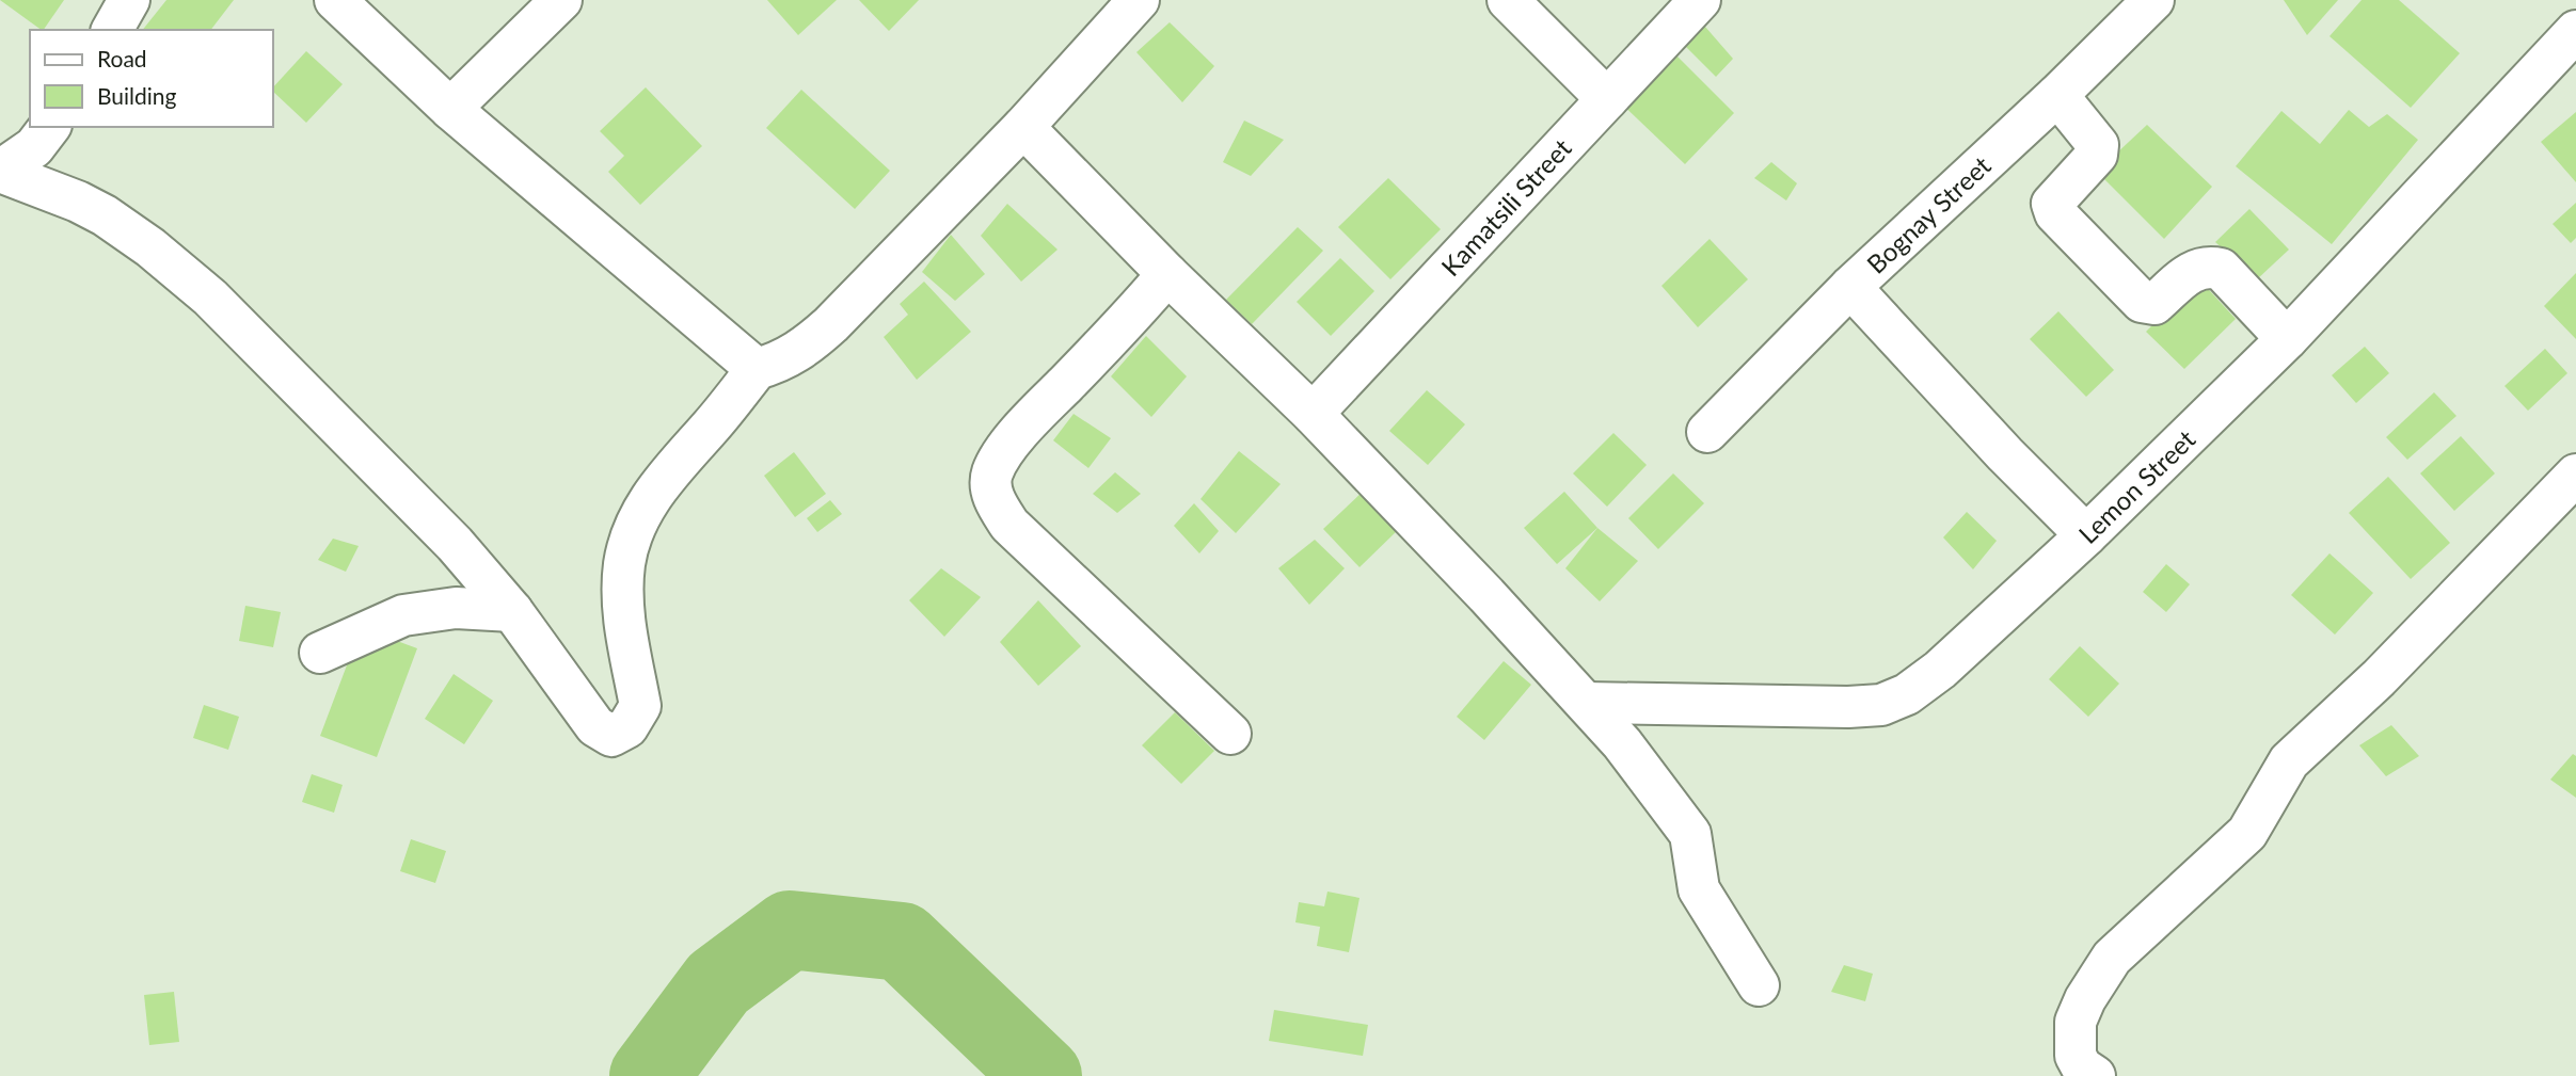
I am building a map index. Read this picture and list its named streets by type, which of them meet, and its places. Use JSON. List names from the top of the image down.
{
  "streets": {
    "street": ["Kamatsili Street", "Bognay Street", "Lemon Street"]
  },
  "legend": ["Road", "Building"]
}
